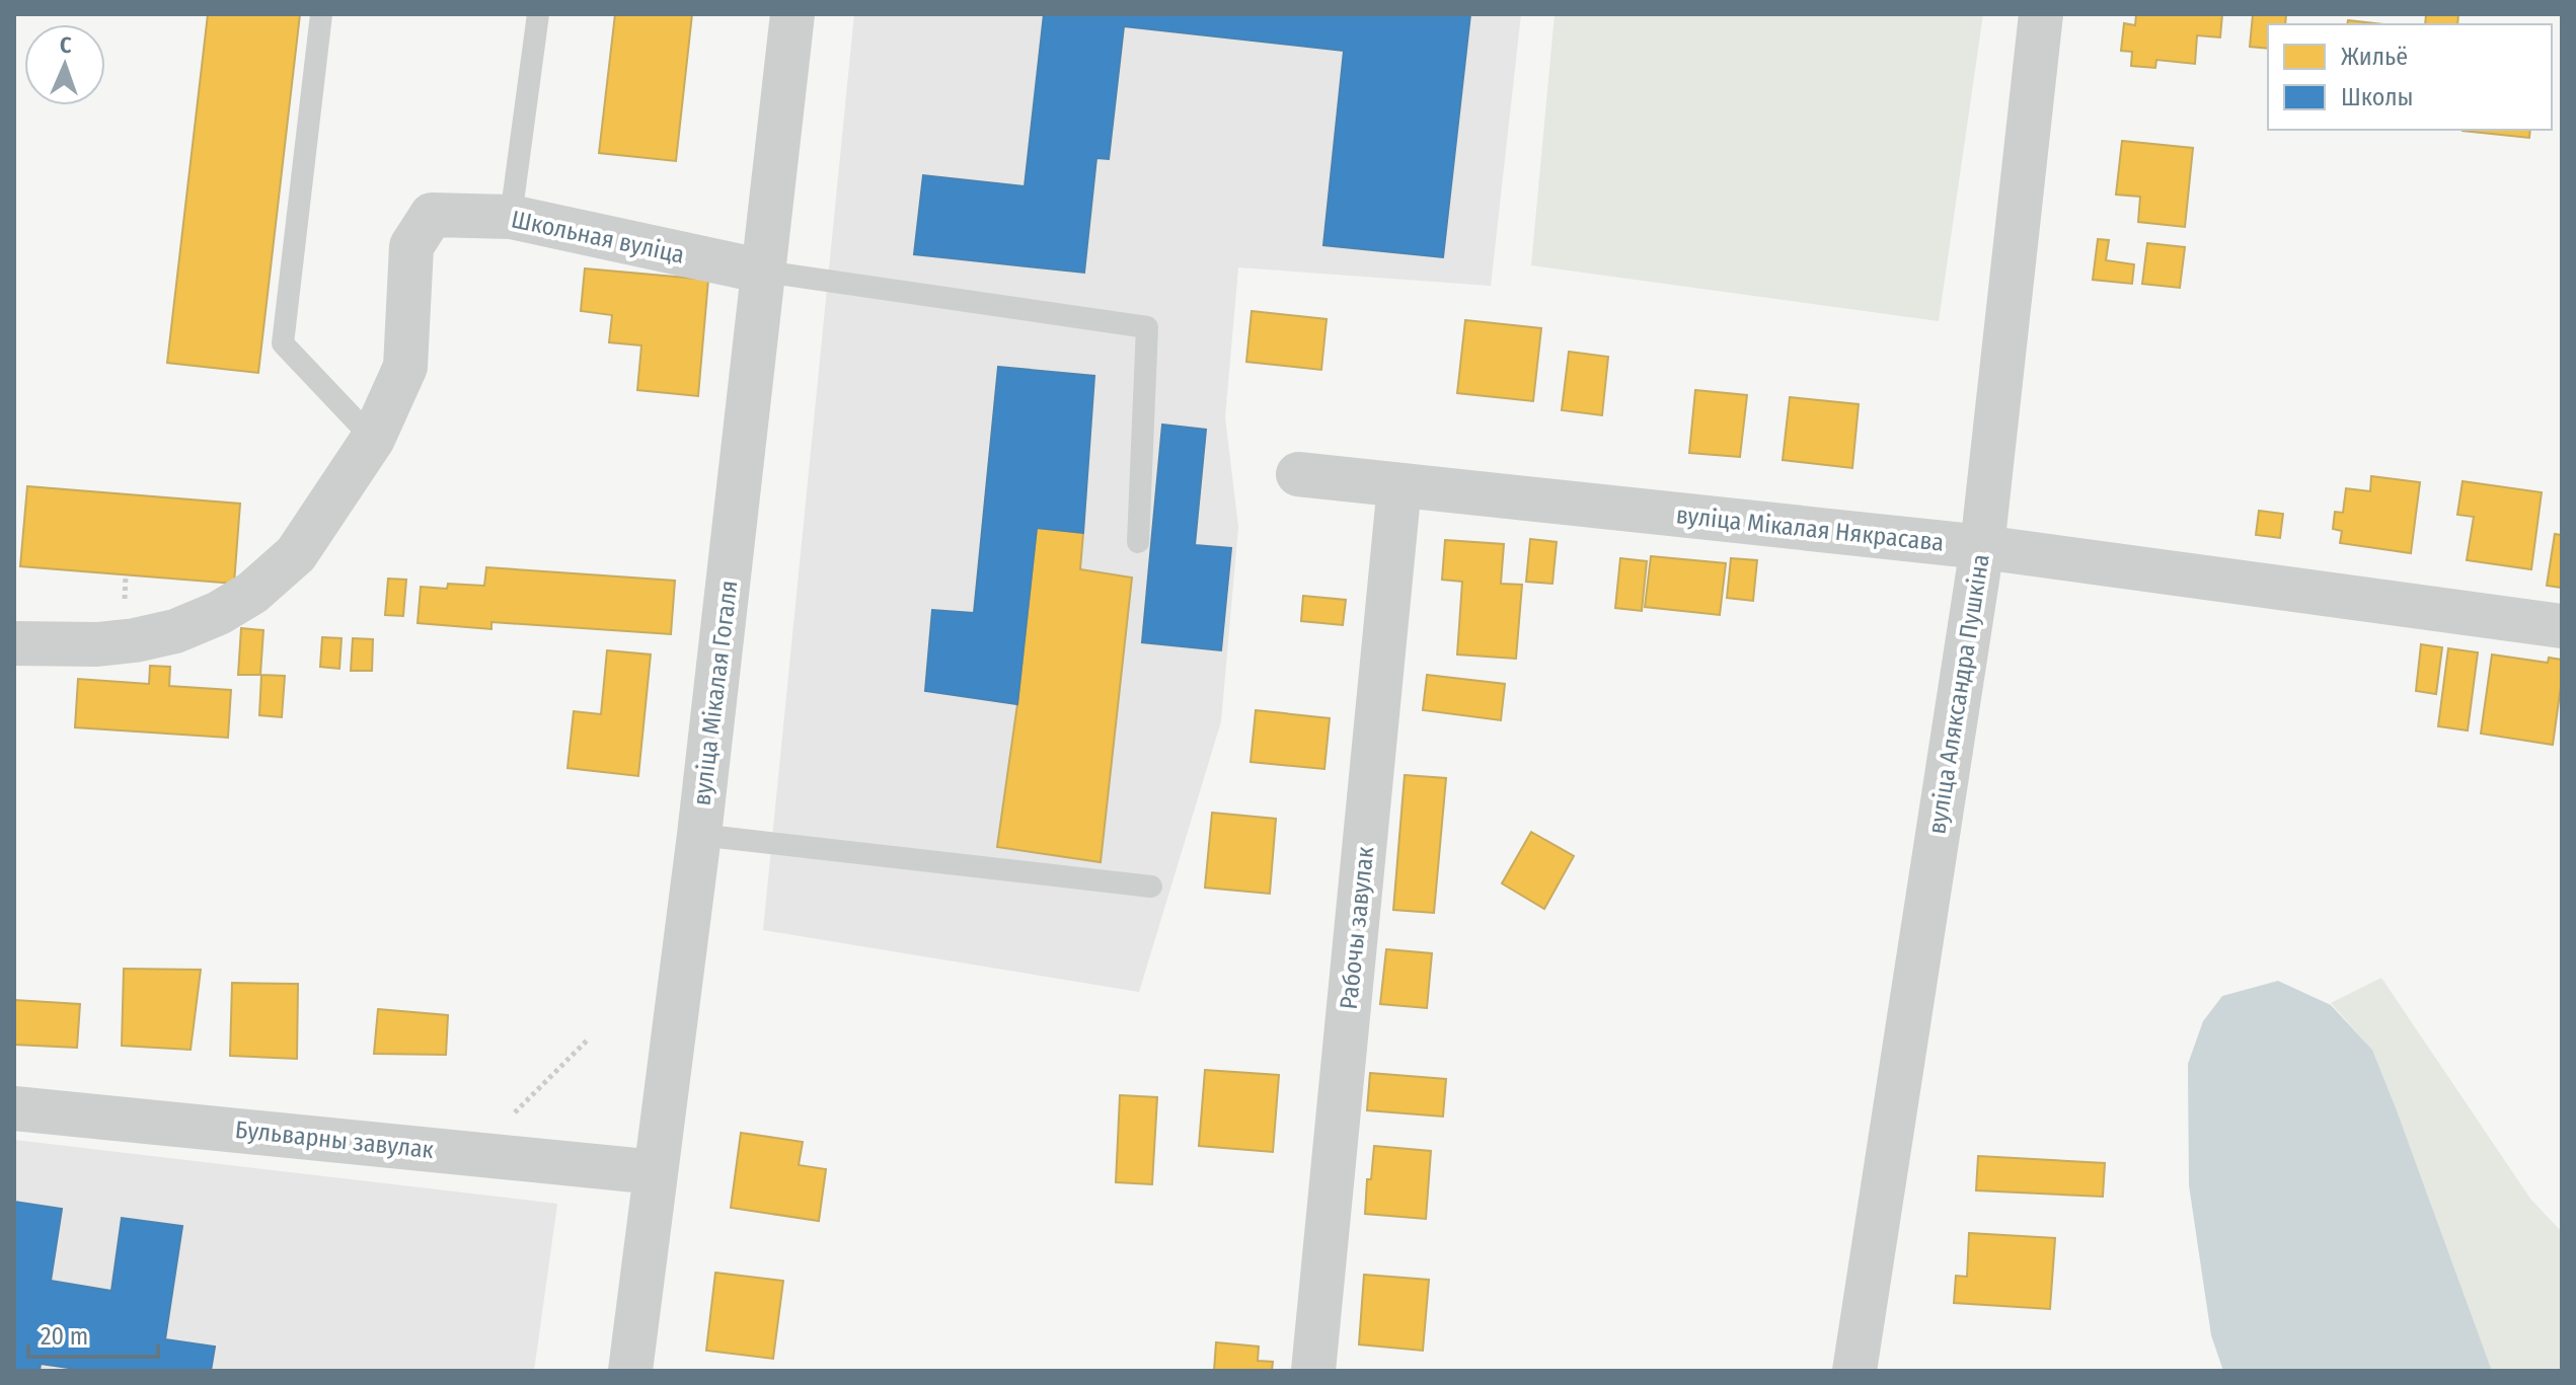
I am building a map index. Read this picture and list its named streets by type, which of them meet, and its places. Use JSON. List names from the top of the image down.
{
  "streets": {
    "street": [
      "Школьная вуліца",
      "вуліца Мікалая Някрасава",
      "вуліца Мікалая Гогаля",
      "вуліца Аляксандра Пушкіна",
      "Рабочы завулак",
      "Бульварны завулак"
    ]
  },
  "crossings": [
    ["Школьная вуліца", "вуліца Мікалая Гогаля"],
    ["вуліца Мікалая Някрасава", "вуліца Аляксандра Пушкіна"],
    ["вуліца Мікалая Някрасава", "Рабочы завулак"],
    ["вуліца Мікалая Гогаля", "Бульварны завулак"]
  ],
  "legend": ["Жильё", "Школы"],
  "scale_bar": "20 m",
  "north": "top"
}
